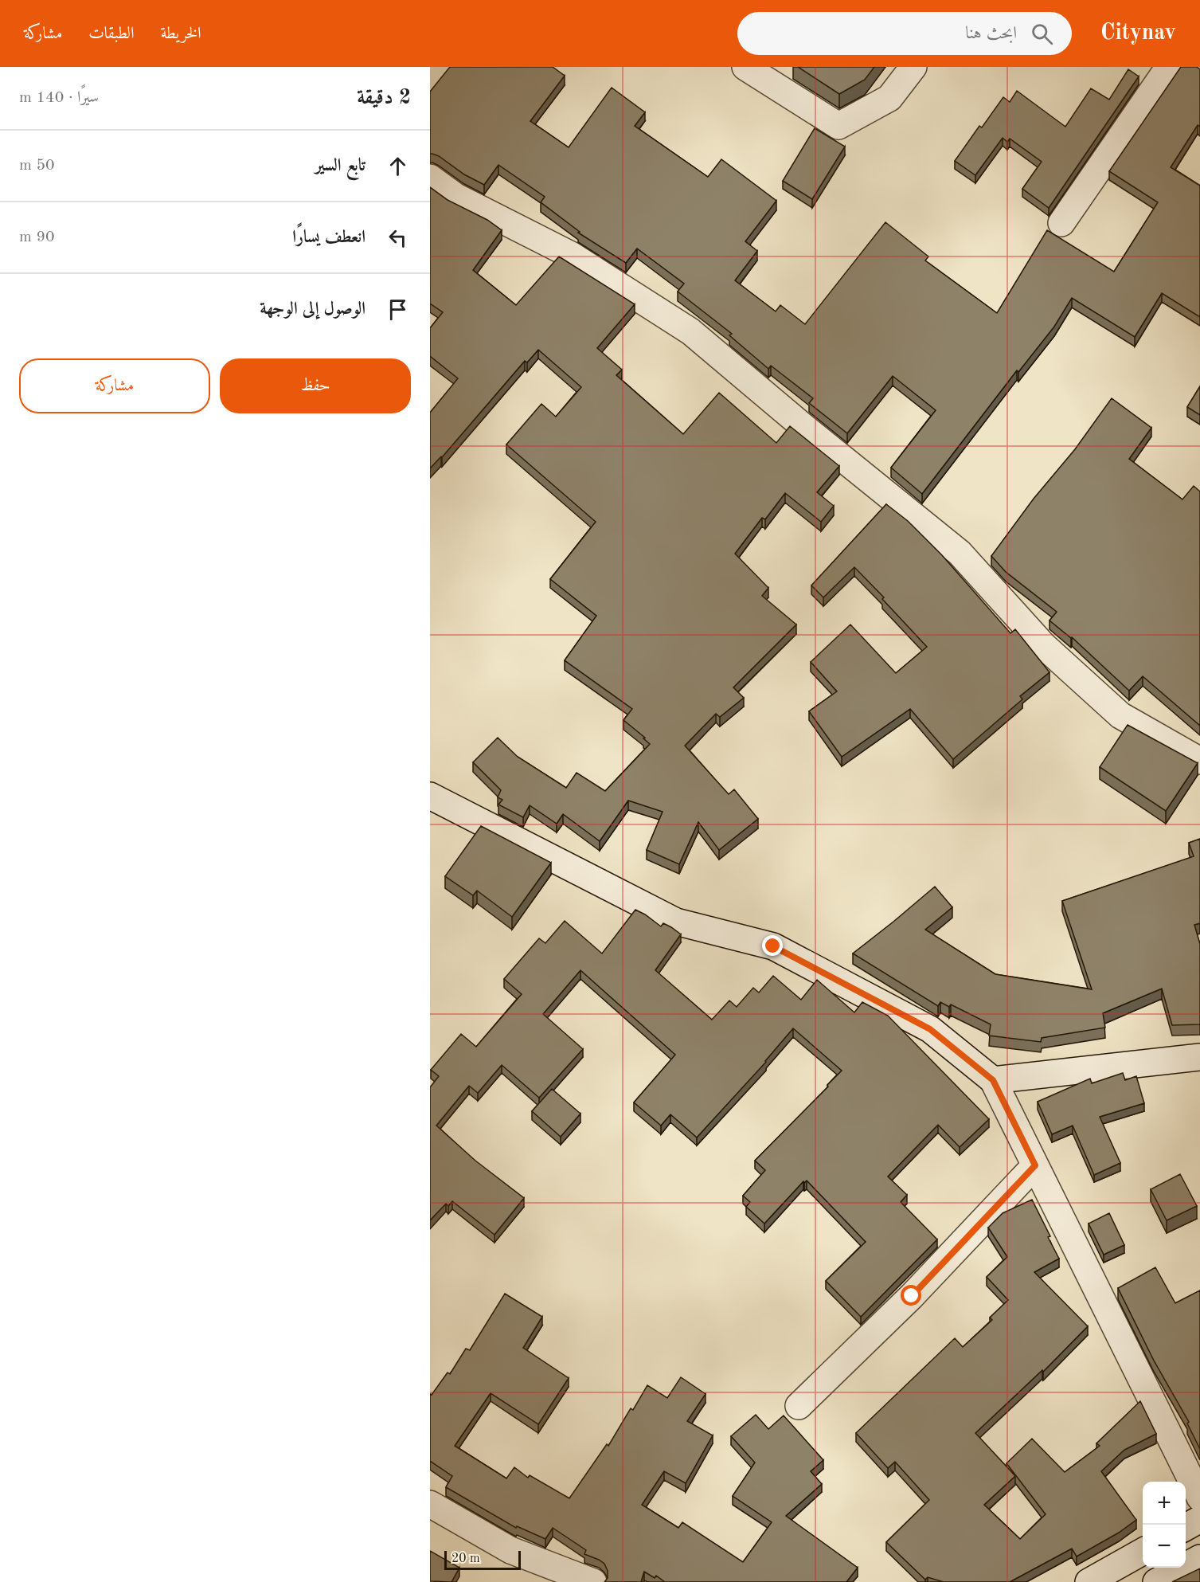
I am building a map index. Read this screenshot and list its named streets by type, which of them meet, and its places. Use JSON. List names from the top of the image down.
{
  "scale_bar": "20 m",
  "page": {
    "header": "Citynav",
    "search": "ابحث هنا",
    "nav": ["الخريطة", "الطبقات", "مشاركة"],
    "heading": ["2 دقيقة", "سيرًا · 140 m"],
    "list": [
      ["تابع السير", "50 m"],
      ["انعطف يسارًا", "90 m"],
      "الوصول إلى الوجهة"
    ],
    "buttons": ["حفظ", "مشاركة"],
    "map_buttons": ["+", "−"],
    "scale": "20 m"
  }
}
